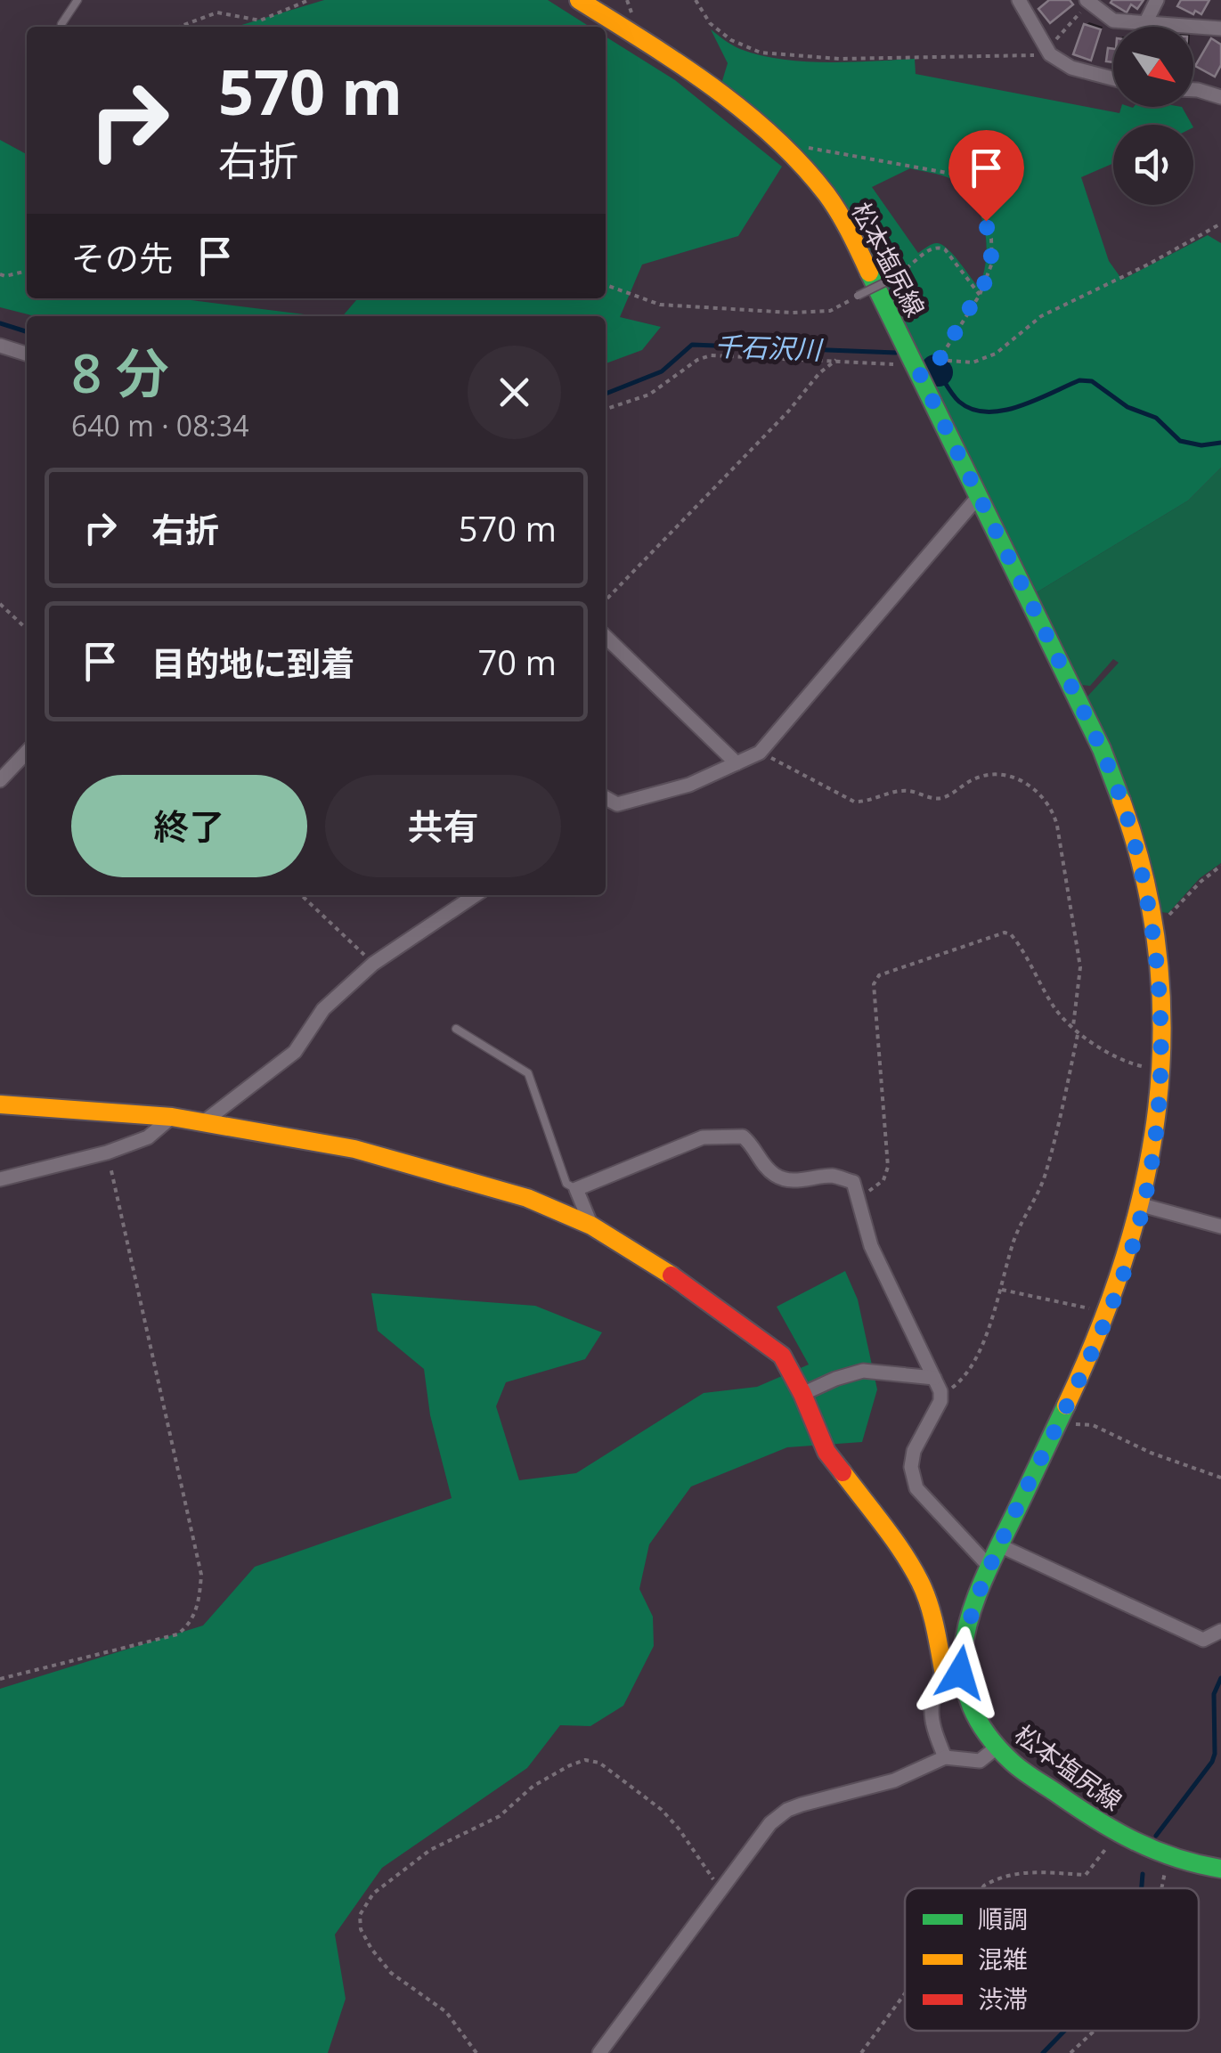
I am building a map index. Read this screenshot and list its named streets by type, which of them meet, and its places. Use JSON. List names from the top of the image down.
{
  "streets": {
    "main road": ["松本塩尻線"]
  },
  "water": ["千石沢川"],
  "legend": ["順調", "混雑", "渋滞"],
  "north": "bottom right",
  "page": {
    "turn": ["570 m", "右折"],
    "then": "その先",
    "heading": ["8 分", "640 m · 08:34"],
    "list": [
      {
        "name": "右折",
        "value": "570 m"
      },
      {
        "name": "目的地に到着",
        "value": "70 m"
      }
    ],
    "buttons": ["終了", "共有"]
  }
}
